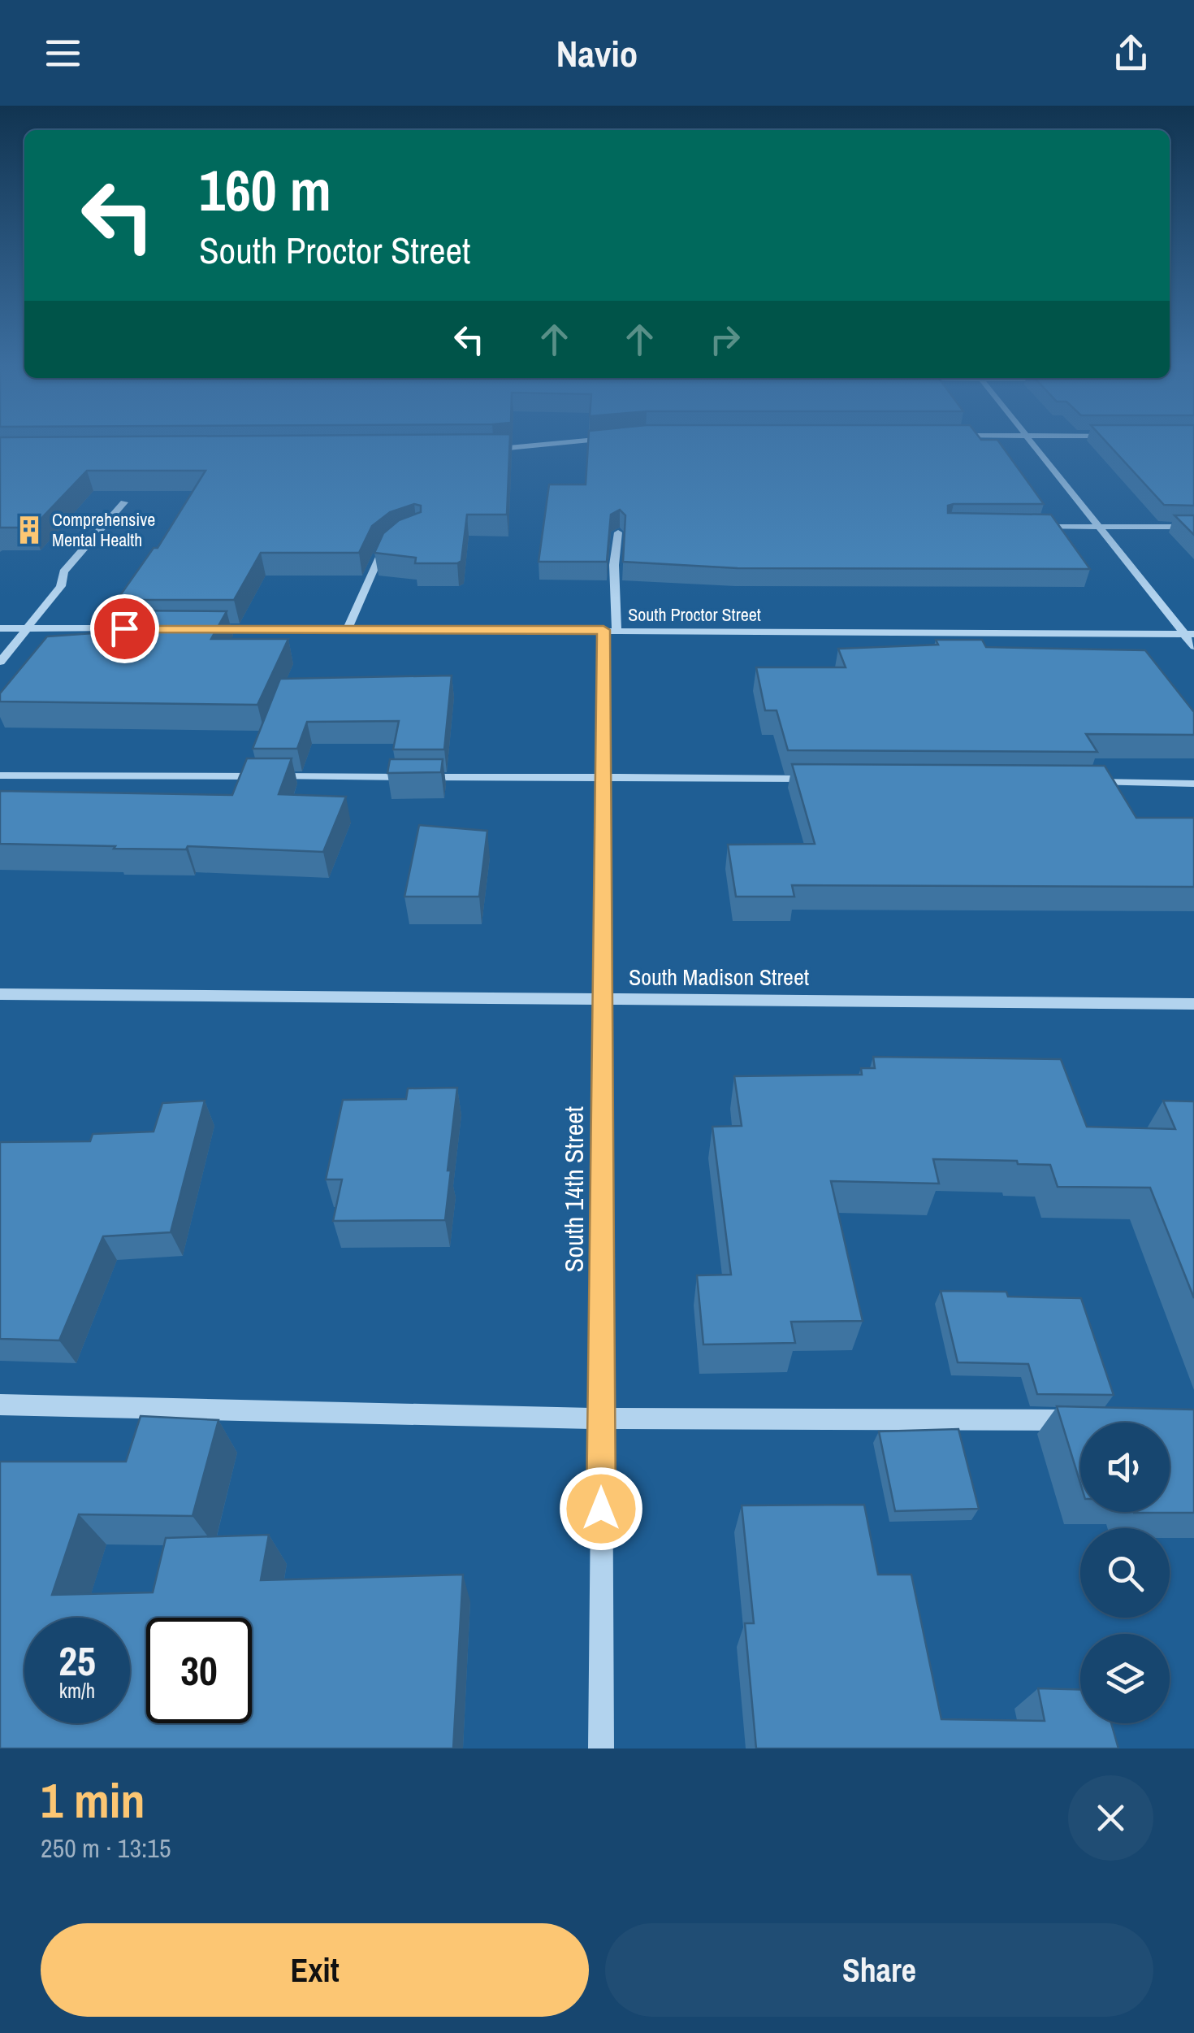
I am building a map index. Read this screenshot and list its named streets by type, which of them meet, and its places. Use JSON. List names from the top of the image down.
{
  "streets": {
    "street": ["South Proctor Street", "South Madison Street", "South 14th Street"]
  },
  "crossings": [
    ["South Proctor Street", "South 14th Street"],
    ["South Madison Street", "South 14th Street"]
  ],
  "places": {
    "building": ["Comprehensive Mental Health"]
  },
  "page": {
    "header": "Navio",
    "turn": ["160 m", "South Proctor Street"],
    "speed": "25 km/h",
    "limit": "30",
    "heading": ["1 min", "250 m · 13:15"],
    "buttons": ["Exit", "Share"]
  }
}
